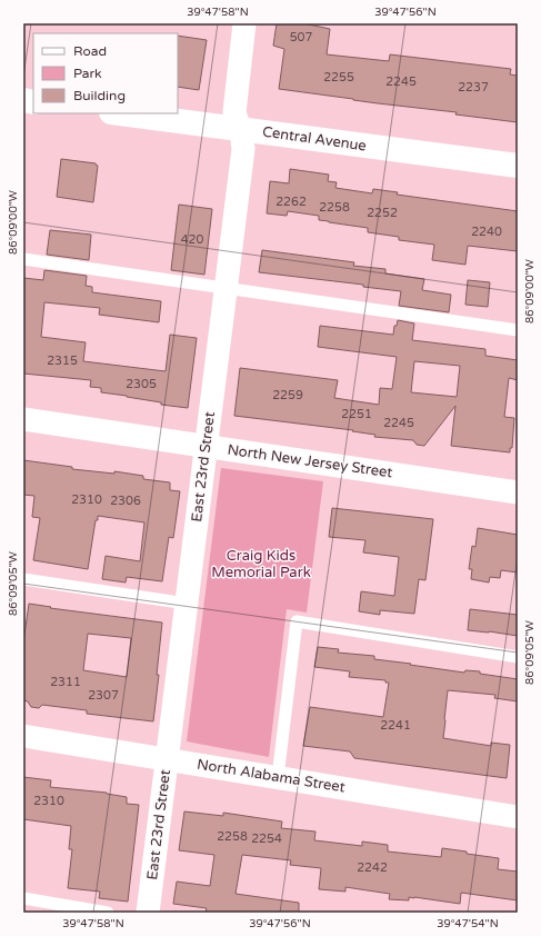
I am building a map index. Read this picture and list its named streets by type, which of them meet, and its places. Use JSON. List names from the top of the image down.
{
  "streets": {
    "main road": ["Central Avenue"],
    "street": ["North New Jersey Street", "East 23rd Street", "North Alabama Street"]
  },
  "crossings": [
    ["Central Avenue", "East 23rd Street"],
    ["North New Jersey Street", "East 23rd Street"],
    ["East 23rd Street", "North Alabama Street"]
  ],
  "parks": ["Craig Kids Memorial Park"],
  "house_numbers": [
    "507",
    "2255",
    "2245",
    "2237",
    "2262",
    "2258",
    "2252",
    "2240",
    "420",
    "2315",
    "2305",
    "2259",
    "2251",
    "2245",
    "2310",
    "2306",
    "2311",
    "2307",
    "2241",
    "2310",
    "2258",
    "2254",
    "2242"
  ],
  "legend": ["Road", "Park", "Building"],
  "coordinates": [
    "39°47'58\"N",
    "39°47'56\"N",
    "86°09'00\"W",
    "86°09'05\"W",
    "39°47'54\"N"
  ]
}
